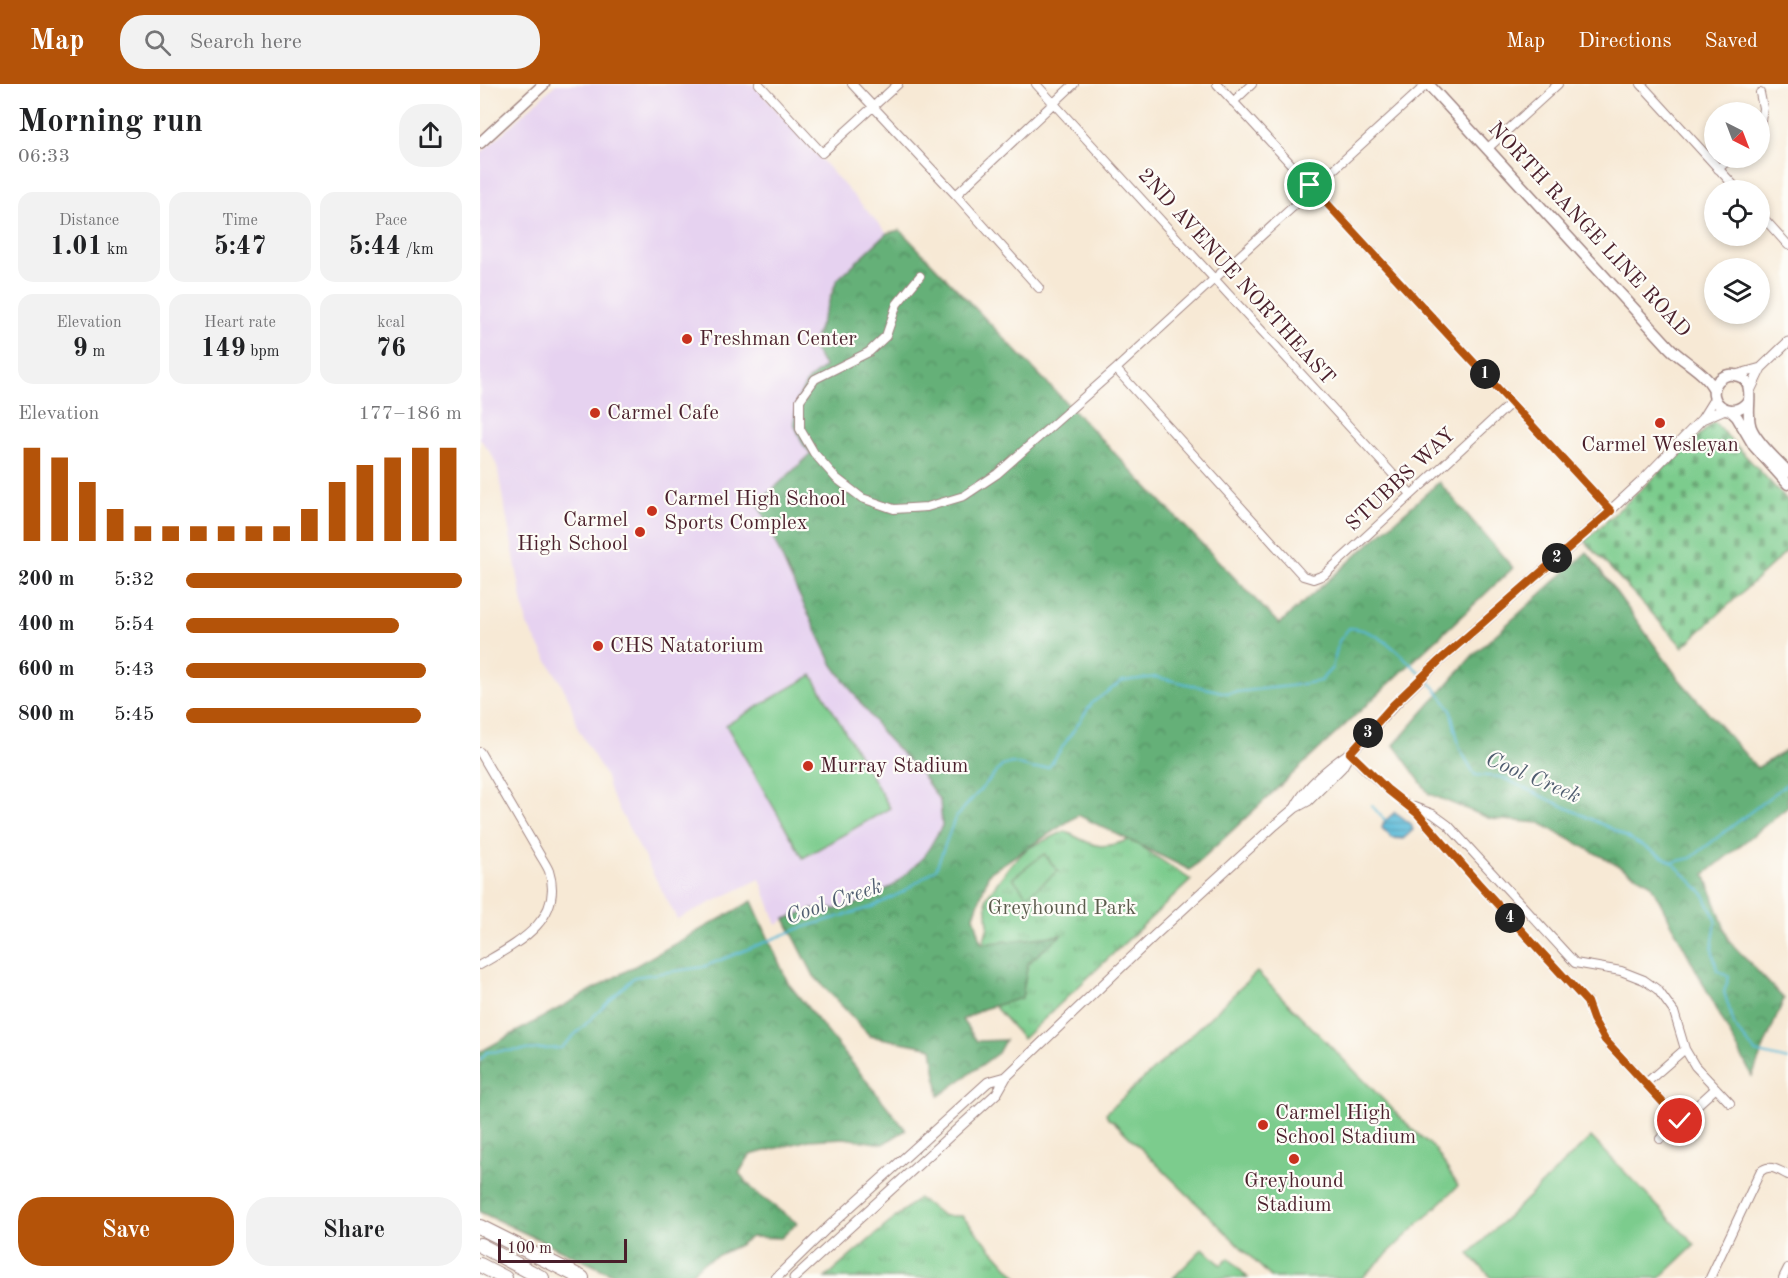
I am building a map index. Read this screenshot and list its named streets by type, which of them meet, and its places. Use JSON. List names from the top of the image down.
{
  "streets": {
    "main road": ["NORTH RANGE LINE ROAD"],
    "street": ["2ND AVENUE NORTHEAST", "STUBBS WAY"]
  },
  "crossings": [
    ["2ND AVENUE NORTHEAST", "STUBBS WAY"]
  ],
  "water": ["Cool Creek"],
  "parks": ["Greyhound Park"],
  "places": [
    "Freshman Center",
    "Carmel Cafe",
    "Carmel Wesleyan",
    "Carmel High School Sports Complex",
    "Carmel High School",
    "CHS Natatorium",
    "Murray Stadium",
    "Carmel High School Stadium",
    "Greyhound Stadium"
  ],
  "scale_bar": "100 m",
  "north": "bottom right",
  "page": {
    "header": "Map",
    "search": "Search here",
    "nav": ["Map", "Directions", "Saved"],
    "heading": ["Morning run", "06:33"],
    "stats": [
      ["Distance", "1.01 km"],
      ["Time", "5:47"],
      ["Pace", "5:44 /km"],
      ["Elevation", "9 m"],
      ["Heart rate", "149 bpm"],
      ["kcal", "76"]
    ],
    "pins": [
      "1",
      "2",
      "3",
      "4"
    ],
    "chart": ["Elevation", "177–186 m"],
    "list": [
      {
        "name": "200 m",
        "note": "5:32"
      },
      {
        "name": "400 m",
        "note": "5:54"
      },
      {
        "name": "600 m",
        "note": "5:43"
      },
      {
        "name": "800 m",
        "note": "5:45"
      }
    ],
    "buttons": ["Save", "Share"],
    "scale": "100 m"
  }
}
